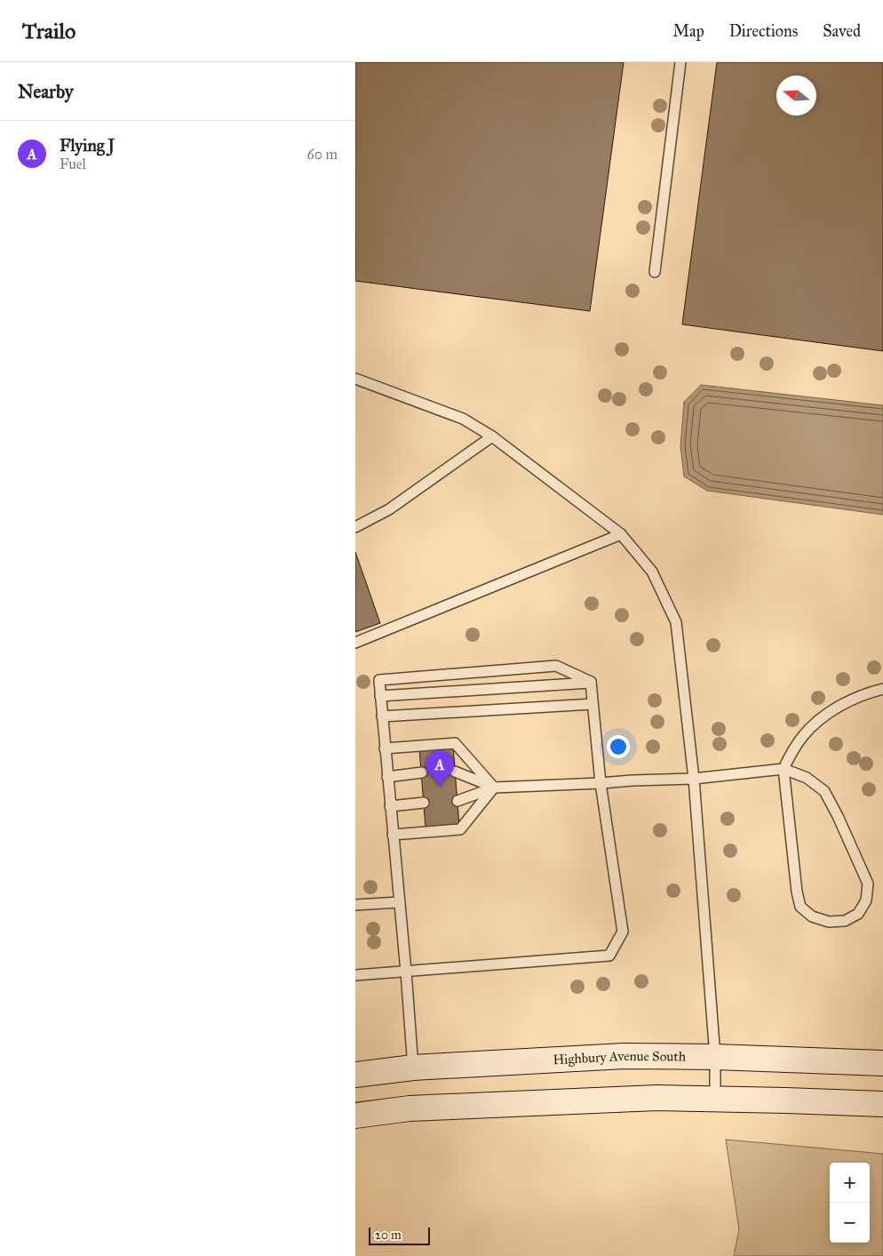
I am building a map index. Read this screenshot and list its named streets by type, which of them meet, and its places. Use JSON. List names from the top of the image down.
{
  "streets": {
    "main road": ["Highbury Avenue South"]
  },
  "scale_bar": "20 m",
  "north": "left",
  "page": {
    "header": "Trailo",
    "nav": ["Map", "Directions", "Saved"],
    "heading": "Nearby",
    "list": [
      {
        "mark": "A",
        "name": "Flying J",
        "note": "Fuel",
        "value": "60 m"
      }
    ],
    "pins": "A",
    "map_buttons": ["+", "−"],
    "scale": "20 m"
  }
}
